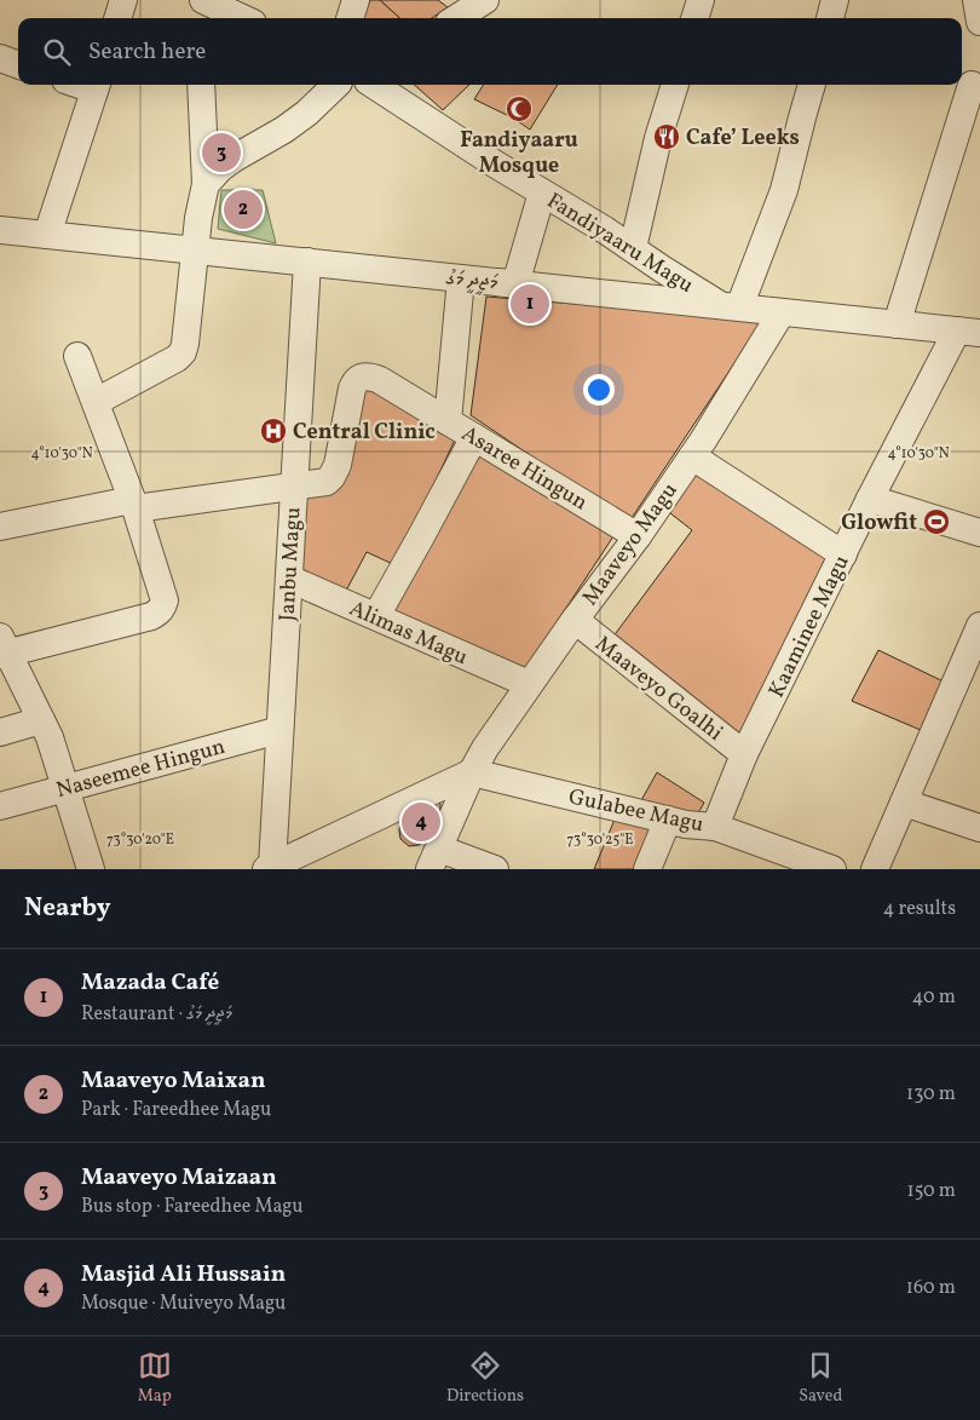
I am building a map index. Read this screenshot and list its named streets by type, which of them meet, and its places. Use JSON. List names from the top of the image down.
{
  "streets": {
    "street": [
      "Fandiyaaru Magu",
      "މަޖީދީ މަގު",
      "Asaree Hingun",
      "Maaveyo Magu",
      "Janbu Magu",
      "Kaaminee Magu",
      "Alimas Magu",
      "Maaveyo Goalhi",
      "Naseemee Hingun",
      "Gulabee Magu"
    ]
  },
  "crossings": [
    ["Fandiyaaru Magu", "މަޖީދީ މަގު"],
    ["މަޖީދީ މަގު", "Maaveyo Magu"],
    ["މަޖީދީ މަގު", "Janbu Magu"],
    ["މަޖީދީ މަގު", "Kaaminee Magu"],
    ["Asaree Hingun", "Maaveyo Magu"],
    ["Asaree Hingun", "Janbu Magu"],
    ["Maaveyo Magu", "Alimas Magu"],
    ["Maaveyo Magu", "Maaveyo Goalhi"],
    ["Maaveyo Magu", "Gulabee Magu"],
    ["Janbu Magu", "Alimas Magu"],
    ["Janbu Magu", "Naseemee Hingun"],
    ["Kaaminee Magu", "Maaveyo Goalhi"],
    ["Kaaminee Magu", "Gulabee Magu"]
  ],
  "places": {
    "mosque": ["Fandiyaaru Mosque"],
    "restaurant": ["Cafe’ Leeks"],
    "hospital": ["Central Clinic"],
    "sports": ["Glowfit"]
  },
  "page": {
    "search": "Search here",
    "pins": [
      "3",
      "2",
      "1",
      "4"
    ],
    "heading": ["Nearby", "4 results"],
    "list": [
      {
        "mark": "1",
        "name": "Mazada Café",
        "note": "Restaurant · މަޖީދީ މަގު",
        "value": "40 m"
      },
      {
        "mark": "2",
        "name": "Maaveyo Maixan",
        "note": "Park · Fareedhee Magu",
        "value": "130 m"
      },
      {
        "mark": "3",
        "name": "Maaveyo Maizaan",
        "note": "Bus stop · Fareedhee Magu",
        "value": "150 m"
      },
      {
        "mark": "4",
        "name": "Masjid Ali Hussain",
        "note": "Mosque · Muiveyo Magu",
        "value": "160 m"
      }
    ],
    "nav": ["Map", "Directions", "Saved"]
  },
  "coordinates": ["4°10'30\"N", "73°30'20\"E", "73°30'25\"E"]
}
